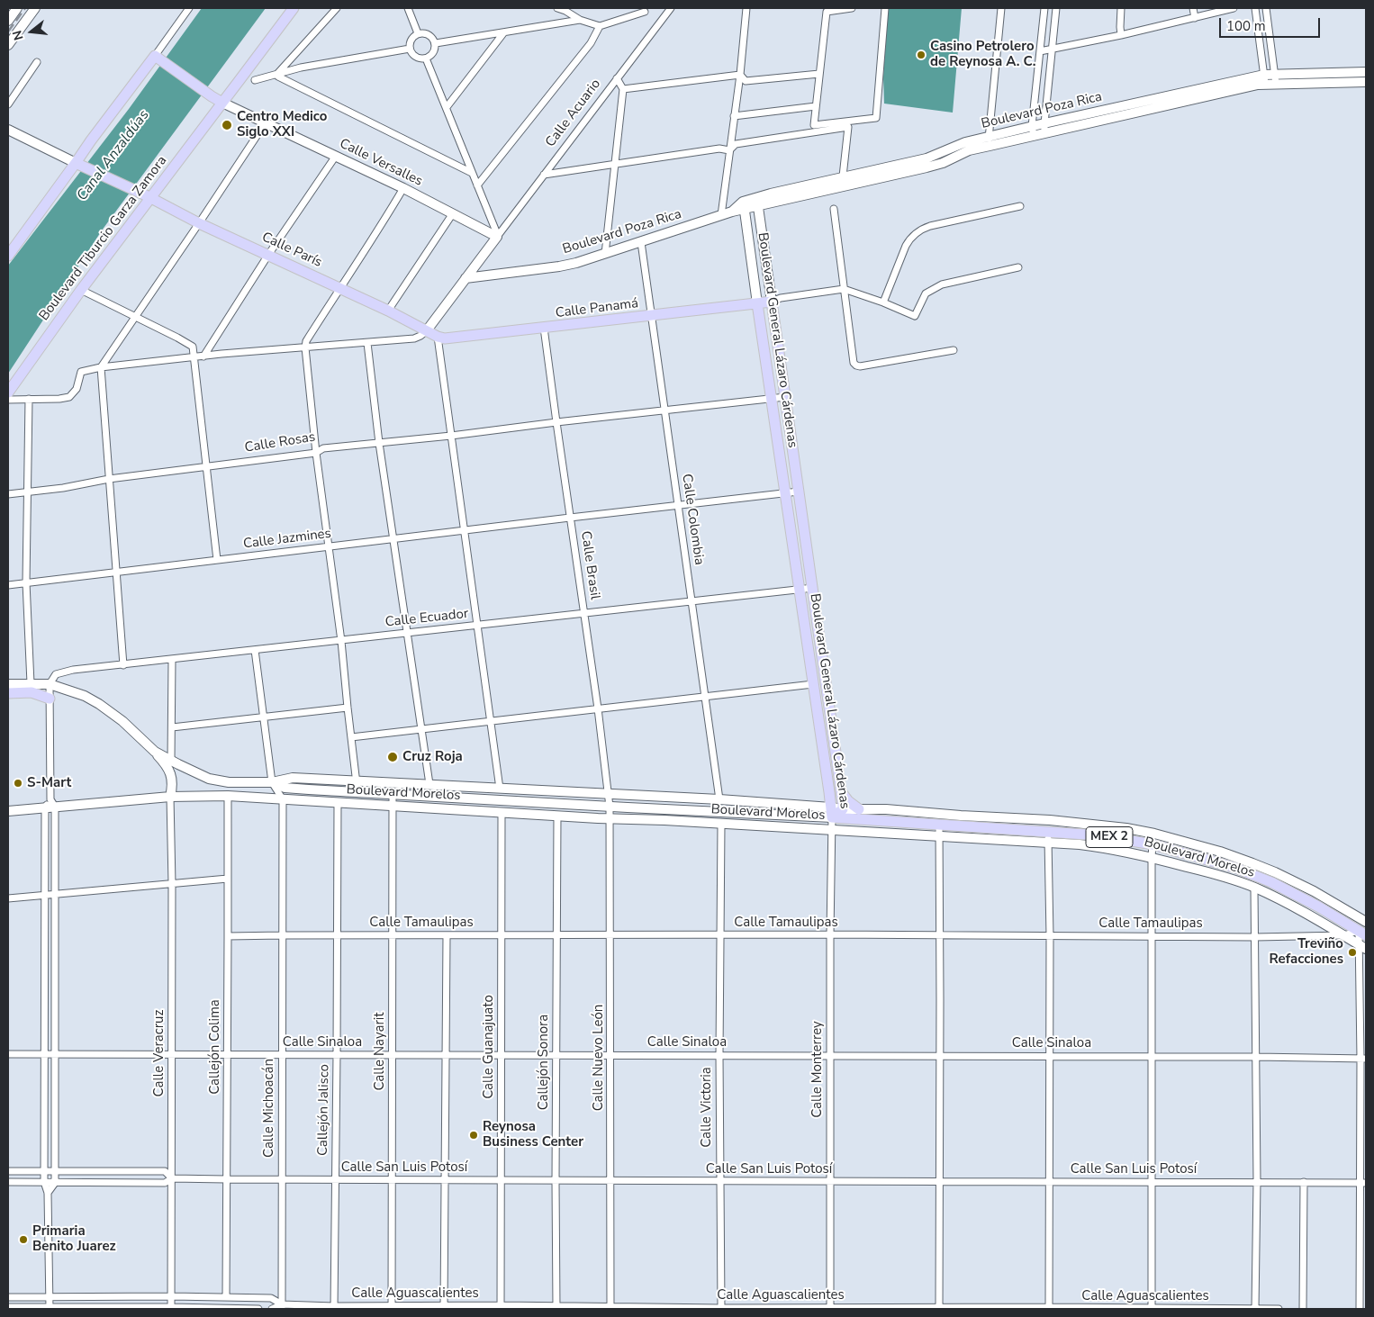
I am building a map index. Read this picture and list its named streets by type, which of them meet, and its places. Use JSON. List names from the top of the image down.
{
  "streets": {
    "main road": [
      "Boulevard Poza Rica",
      "Calle Acuario",
      "Calle Versalles",
      "Boulevard Tiburcio Garza Zamora",
      "Calle París",
      "Calle Panamá",
      "Boulevard General Lázaro Cárdenas",
      "Boulevard Morelos",
      "MEX 2"
    ],
    "street": [
      "Calle Rosas",
      "Calle Colombia",
      "Calle Jazmines",
      "Calle Brasil",
      "Calle Ecuador",
      "Calle Tamaulipas",
      "Calle Sinaloa",
      "Callejón Colima",
      "Calle Guanajuato",
      "Calle Nayarit",
      "Calle Veracruz",
      "Calle Nuevo León",
      "Callejón Sonora",
      "Calle Monterrey",
      "Calle Victoria",
      "Calle Michoacán",
      "Callejón Jalisco",
      "Calle San Luis Potosí",
      "Calle Aguascalientes"
    ]
  },
  "crossings": [
    ["Boulevard Poza Rica", "Calle Acuario"],
    ["Boulevard Poza Rica", "Boulevard General Lázaro Cárdenas"],
    ["Boulevard Poza Rica", "Calle Colombia"],
    ["Calle Acuario", "Calle Versalles"],
    ["Calle Acuario", "Calle París"],
    ["Calle Acuario", "Calle Panamá"],
    ["Calle Versalles", "Boulevard Tiburcio Garza Zamora"],
    ["Boulevard Tiburcio Garza Zamora", "Calle París"],
    ["Calle París", "Calle Panamá"],
    ["Calle Panamá", "Boulevard General Lázaro Cárdenas"],
    ["Calle Panamá", "Calle Colombia"],
    ["Calle Panamá", "Calle Brasil"],
    ["Boulevard General Lázaro Cárdenas", "Calle Rosas"],
    ["Boulevard General Lázaro Cárdenas", "Calle Jazmines"],
    ["Boulevard General Lázaro Cárdenas", "Calle Ecuador"],
    ["Boulevard General Lázaro Cárdenas", "Boulevard Morelos"],
    ["Boulevard General Lázaro Cárdenas", "Calle Monterrey"],
    ["Calle Rosas", "Calle Colombia"],
    ["Calle Rosas", "Calle Brasil"],
    ["Calle Colombia", "Calle Jazmines"],
    ["Calle Colombia", "Calle Ecuador"],
    ["Calle Colombia", "Boulevard Morelos"],
    ["Calle Jazmines", "Calle Brasil"],
    ["Calle Brasil", "Calle Ecuador"],
    ["Calle Brasil", "Boulevard Morelos"],
    ["Calle Brasil", "Calle Nuevo León"],
    ["Calle Ecuador", "Boulevard Morelos"],
    ["Boulevard Morelos", "Calle Tamaulipas"],
    ["Boulevard Morelos", "Callejón Colima"],
    ["Boulevard Morelos", "Calle Guanajuato"],
    ["Boulevard Morelos", "Calle Nayarit"],
    ["Boulevard Morelos", "Calle Veracruz"],
    ["Boulevard Morelos", "Calle Nuevo León"],
    ["Boulevard Morelos", "Callejón Sonora"],
    ["Boulevard Morelos", "Calle Monterrey"],
    ["Boulevard Morelos", "Calle Victoria"],
    ["Boulevard Morelos", "Calle Michoacán"],
    ["Boulevard Morelos", "Callejón Jalisco"],
    ["Calle Tamaulipas", "Callejón Colima"],
    ["Calle Tamaulipas", "Calle Guanajuato"],
    ["Calle Tamaulipas", "Calle Nayarit"],
    ["Calle Tamaulipas", "Calle Nuevo León"],
    ["Calle Tamaulipas", "Callejón Sonora"],
    ["Calle Tamaulipas", "Calle Monterrey"],
    ["Calle Tamaulipas", "Calle Victoria"],
    ["Calle Tamaulipas", "Calle Michoacán"],
    ["Calle Tamaulipas", "Callejón Jalisco"],
    ["Calle Sinaloa", "Callejón Colima"],
    ["Calle Sinaloa", "Calle Guanajuato"],
    ["Calle Sinaloa", "Calle Nayarit"],
    ["Calle Sinaloa", "Calle Veracruz"],
    ["Calle Sinaloa", "Calle Nuevo León"],
    ["Calle Sinaloa", "Callejón Sonora"],
    ["Calle Sinaloa", "Calle Monterrey"],
    ["Calle Sinaloa", "Calle Victoria"],
    ["Calle Sinaloa", "Calle Michoacán"],
    ["Calle Sinaloa", "Callejón Jalisco"],
    ["Callejón Colima", "Calle San Luis Potosí"],
    ["Callejón Colima", "Calle Aguascalientes"],
    ["Calle Guanajuato", "Calle San Luis Potosí"],
    ["Calle Guanajuato", "Calle Aguascalientes"],
    ["Calle Nayarit", "Calle San Luis Potosí"],
    ["Calle Nayarit", "Calle Aguascalientes"],
    ["Calle Veracruz", "Calle San Luis Potosí"],
    ["Calle Veracruz", "Calle Aguascalientes"],
    ["Calle Nuevo León", "Calle San Luis Potosí"],
    ["Calle Nuevo León", "Calle Aguascalientes"],
    ["Callejón Sonora", "Calle San Luis Potosí"],
    ["Callejón Sonora", "Calle Aguascalientes"],
    ["Calle Monterrey", "Calle San Luis Potosí"],
    ["Calle Monterrey", "Calle Aguascalientes"],
    ["Calle Victoria", "Calle San Luis Potosí"],
    ["Calle Victoria", "Calle Aguascalientes"],
    ["Calle Michoacán", "Calle San Luis Potosí"],
    ["Calle Michoacán", "Calle Aguascalientes"],
    ["Callejón Jalisco", "Calle San Luis Potosí"],
    ["Callejón Jalisco", "Calle Aguascalientes"]
  ],
  "water": ["Canal Anzaldúas"],
  "places": [
    "Casino Petrolero de Reynosa A. C.",
    "Centro Medico Siglo XXI",
    "Cruz Roja",
    "S-Mart",
    "Treviño Refacciones",
    "Reynosa Business Center",
    "Primaria Benito Juarez"
  ],
  "scale_bar": "100 m",
  "north": "left"
}
